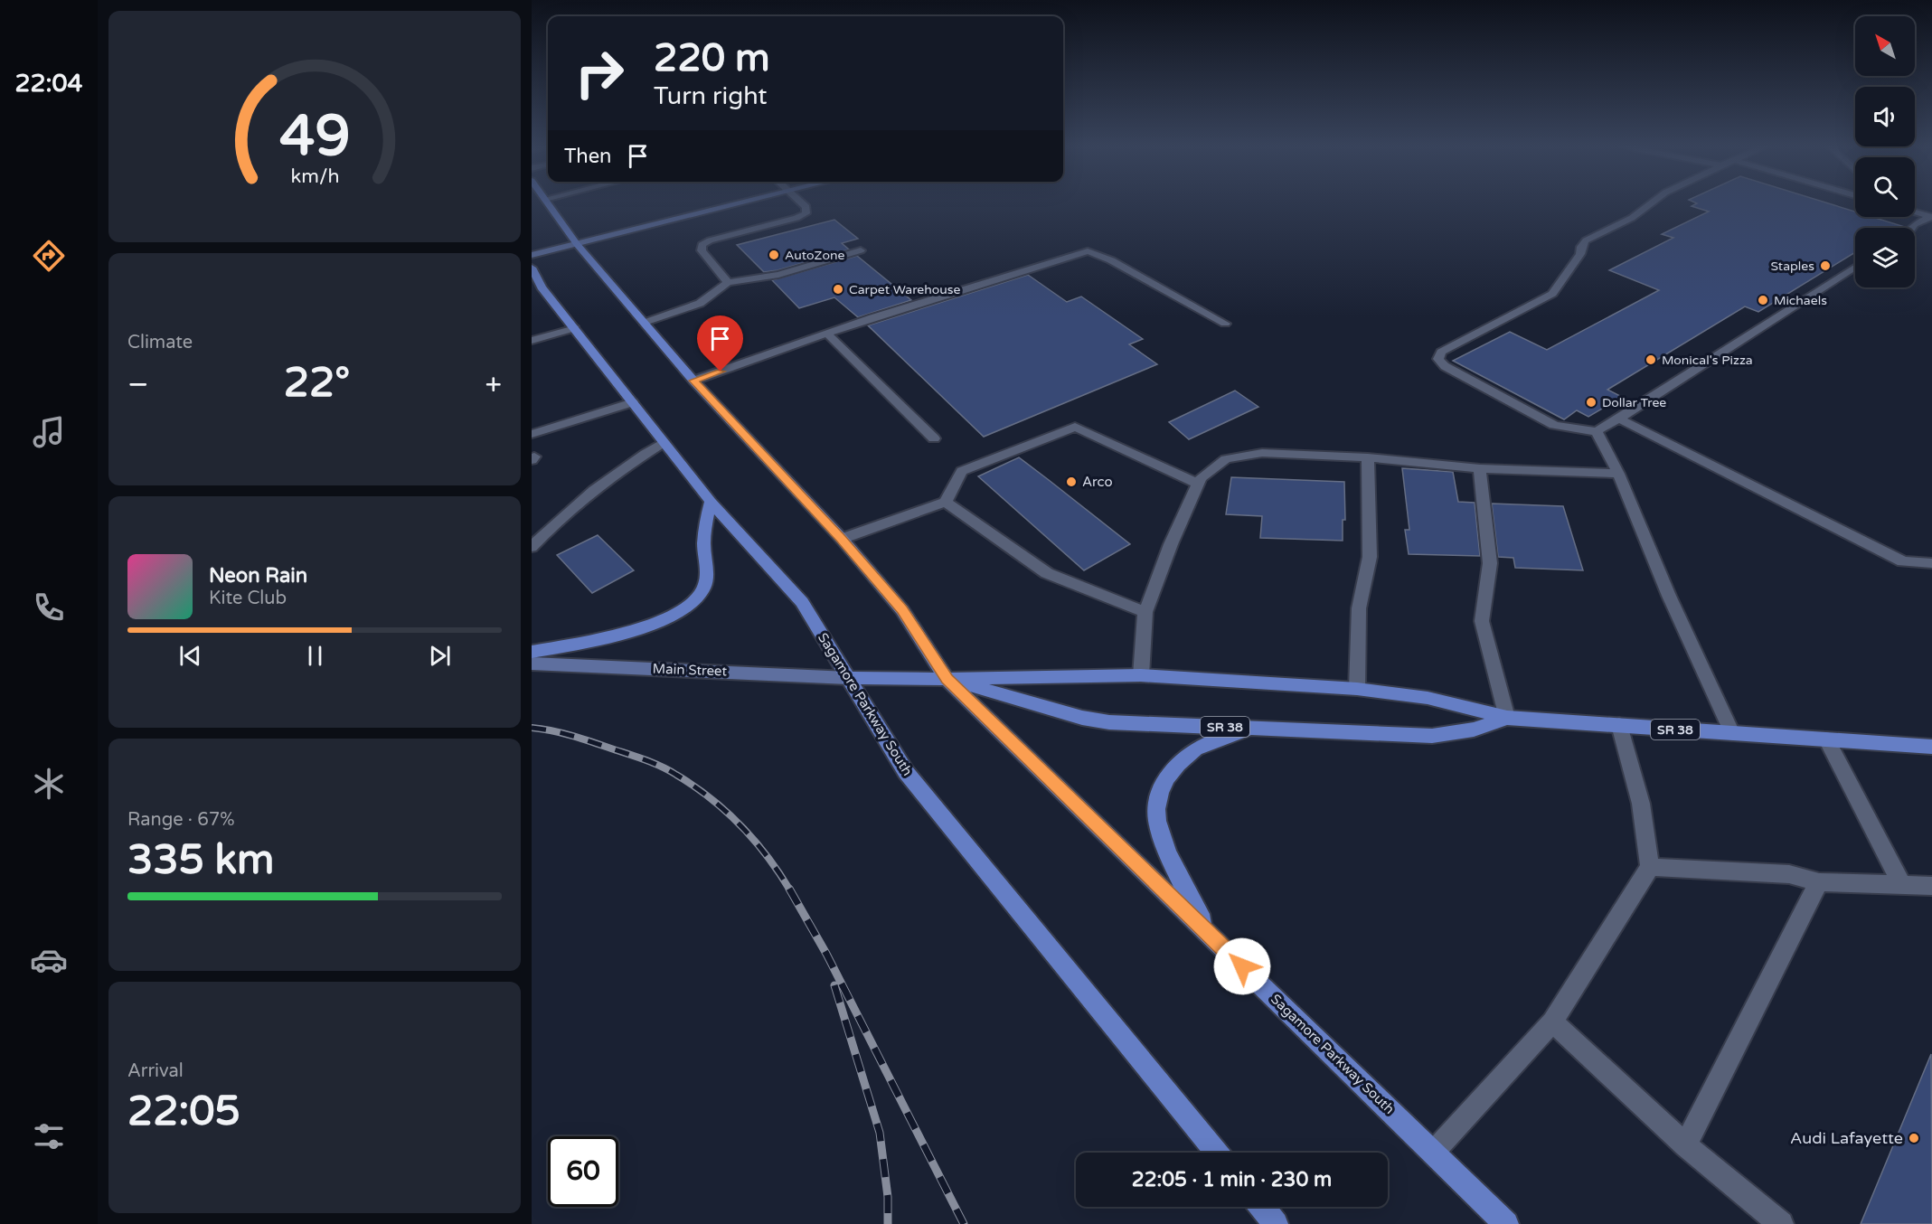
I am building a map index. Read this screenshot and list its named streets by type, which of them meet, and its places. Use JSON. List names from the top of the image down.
{
  "streets": {
    "main road": ["Main Street", "Sagamore Parkway South", "SR 38"]
  },
  "crossings": [
    ["Main Street", "Sagamore Parkway South"],
    ["Main Street", "SR 38"],
    ["Sagamore Parkway South", "SR 38"]
  ],
  "places": [
    "AutoZone",
    "Staples",
    "Carpet Warehouse",
    "Michaels",
    "Monical's Pizza",
    "Dollar Tree",
    "Arco",
    "Audi Lafayette"
  ],
  "north": "top left",
  "page": {
    "tabs": "22:04",
    "turn": ["220 m", "Turn right"],
    "then": "Then",
    "tile": [
      "Climate",
      ["Range · 67%", "335 km"],
      ["Arrival", "22:05"]
    ],
    "heat": ["−", "22°", "+"],
    "song": ["Neon Rain", "Kite Club"],
    "limit": "60",
    "trip": "22:05 · 1 min · 230 m",
    "gauge": ["49", "km/h"]
  }
}
